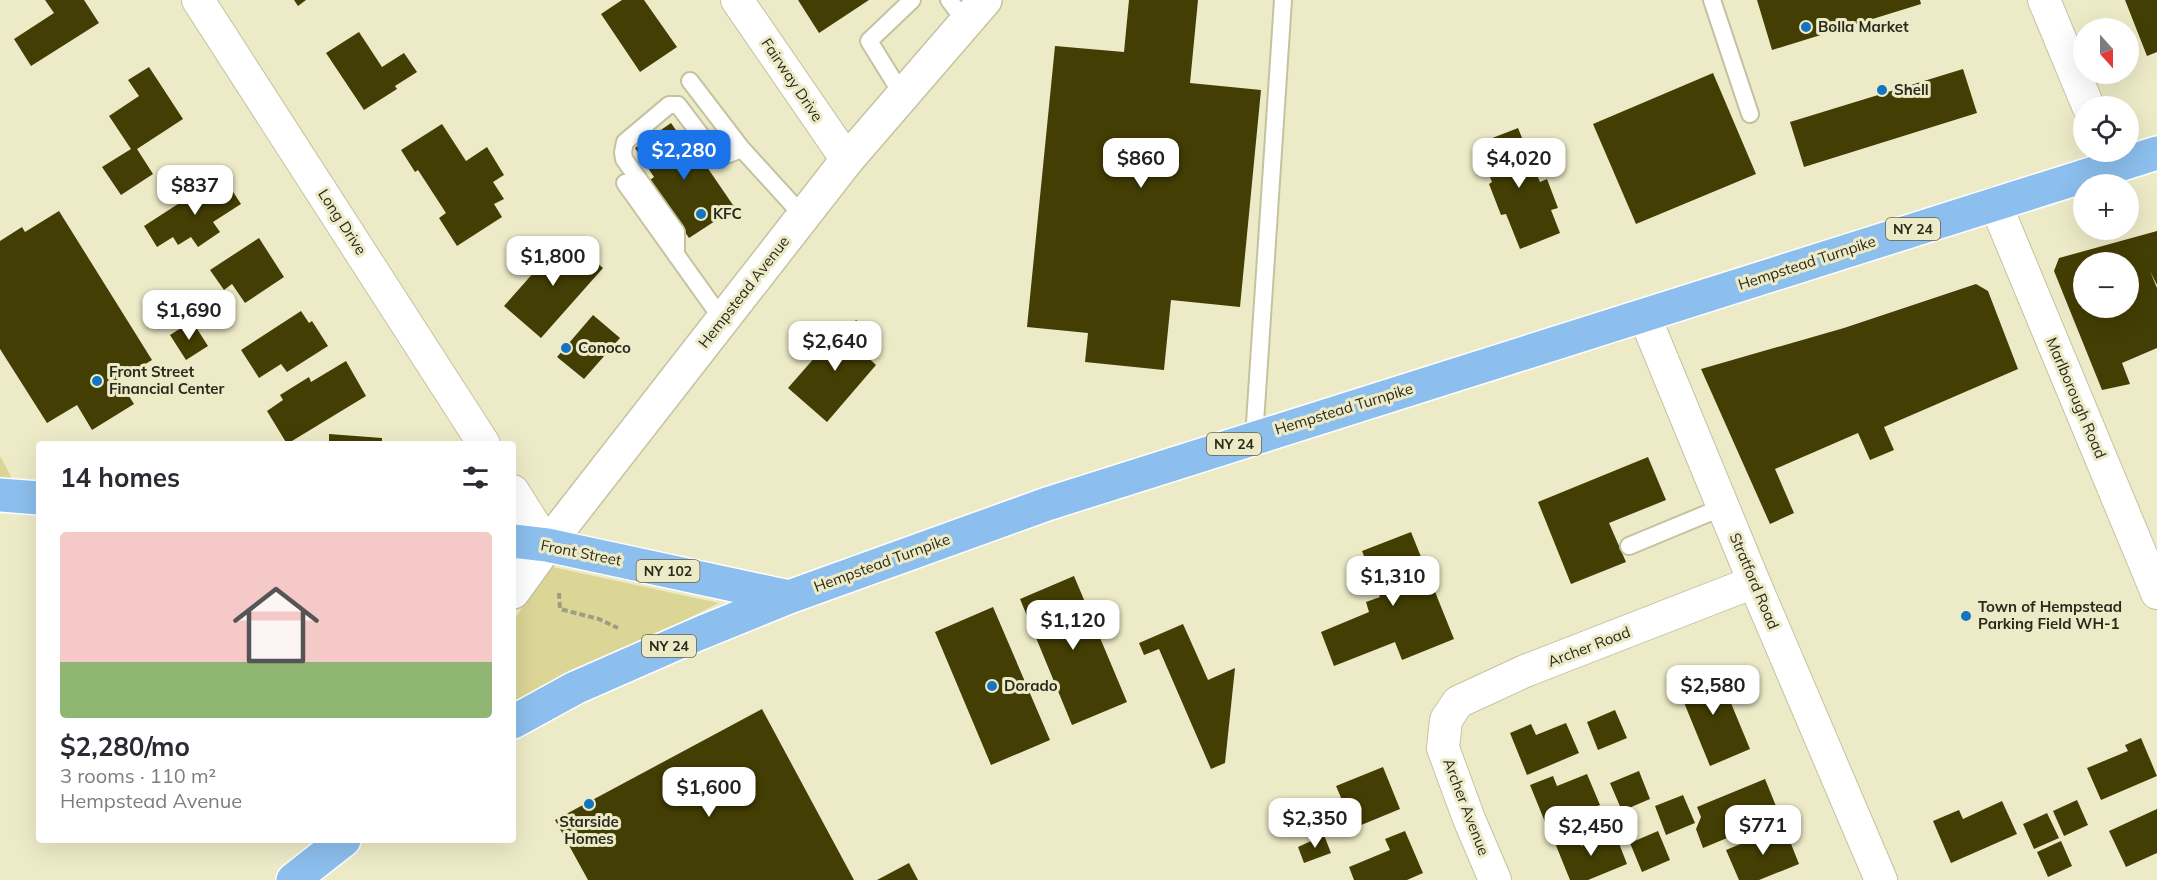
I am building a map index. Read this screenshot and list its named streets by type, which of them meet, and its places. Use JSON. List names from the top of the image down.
{
  "streets": {
    "main road": [
      "NY 24",
      "Hempstead Turnpike",
      "Hempstead Avenue",
      "Front Street",
      "NY 102"
    ],
    "street": [
      "Fairway Drive",
      "Long Drive",
      "Marlborough Road",
      "Stratford Road",
      "Archer Road",
      "Archer Avenue"
    ]
  },
  "crossings": [
    ["Fairway Drive", "Hempstead Avenue"],
    ["Hempstead Turnpike", "Marlborough Road"],
    ["Hempstead Turnpike", "Front Street"],
    ["Hempstead Turnpike", "Stratford Road"],
    ["Hempstead Avenue", "Front Street"],
    ["Stratford Road", "Archer Road"],
    ["Archer Road", "Archer Avenue"]
  ],
  "places": [
    "Bolla Market",
    "Shell",
    "KFC",
    "Conoco",
    "Front Street Financial Center",
    "Town of Hempstead Parking Field WH-1",
    "Dorado",
    "Starside Homes"
  ],
  "north": "bottom",
  "page": {
    "map_buttons": ["+", "−"],
    "price": [
      "$2,280",
      "$860",
      "$4,020",
      "$837",
      "$1,800",
      "$1,690",
      "$2,640",
      "$1,310",
      "$1,120",
      "$2,580",
      "$1,600",
      "$2,350",
      "$771",
      "$2,450"
    ],
    "heading": "14 homes",
    "list": [
      {
        "name": "$2,280/mo",
        "note": "3 rooms · 110 m² · Hempstead Avenue"
      }
    ]
  }
}
